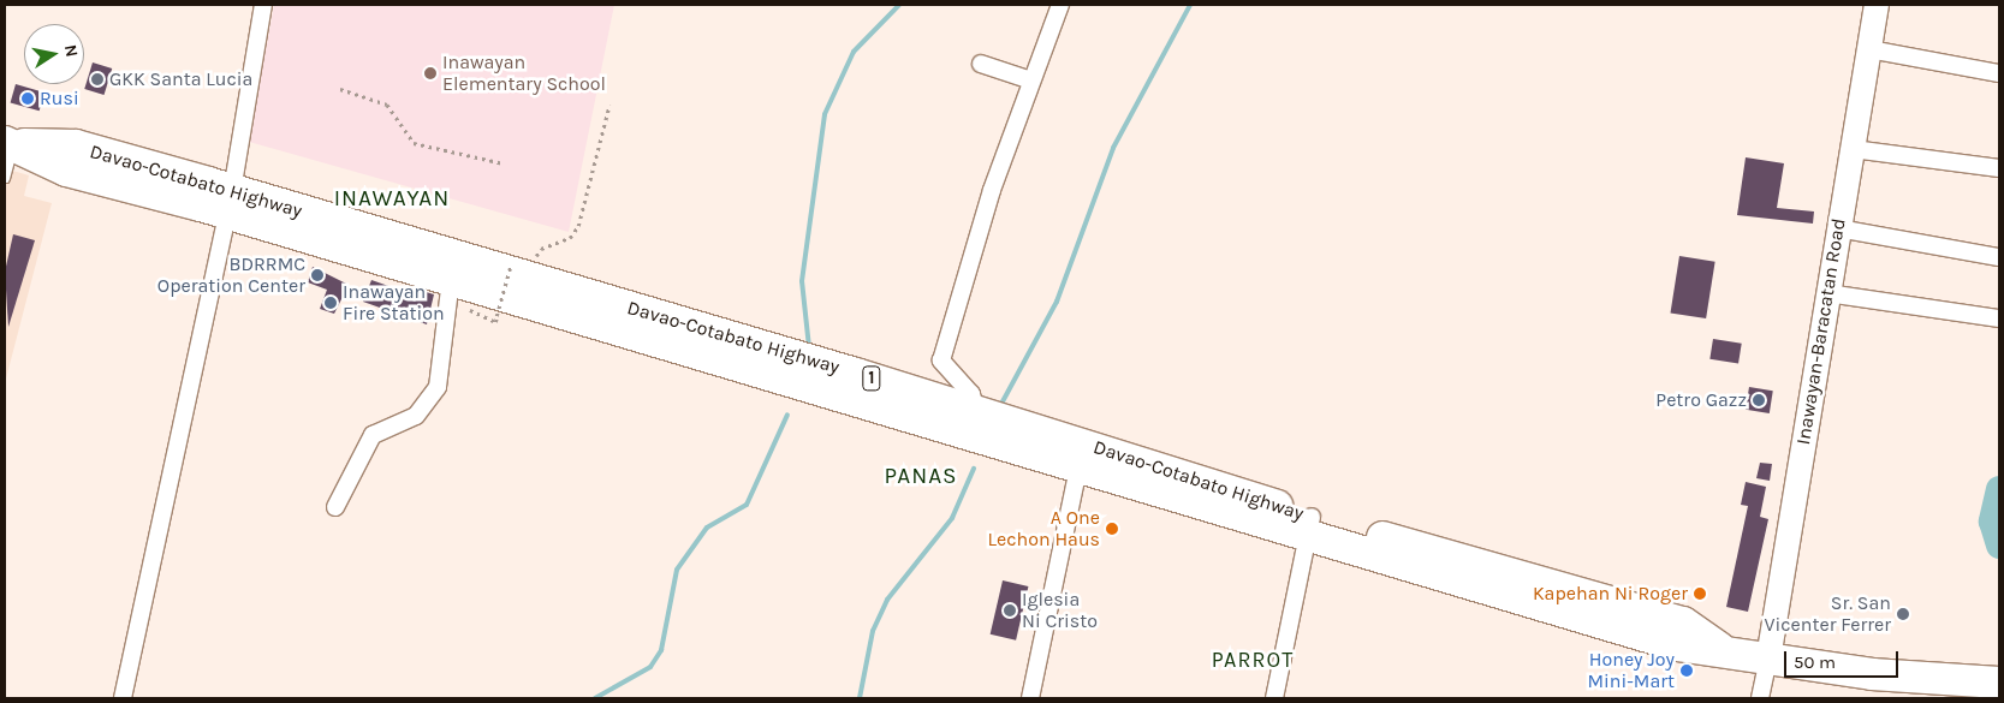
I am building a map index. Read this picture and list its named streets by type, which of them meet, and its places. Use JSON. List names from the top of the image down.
{
  "streets": {
    "highway": ["Davao-Cotabato Highway", "1"],
    "main road": ["Inawayan-Baracatan Road"]
  },
  "crossings": [
    ["Davao-Cotabato Highway", "Inawayan-Baracatan Road"]
  ],
  "districts": ["INAWAYAN", "PANAS", "PARROT"],
  "places": [
    "Inawayan Elementary School",
    "GKK Santa Lucia",
    "Rusi",
    "BDRRMC Operation Center",
    "Inawayan Fire Station",
    "Petro Gazz",
    "A One Lechon Haus",
    "Kapehan Ni Roger",
    "Iglesia Ni Cristo",
    "Sr. San Vicenter Ferrer",
    "Honey Joy Mini-Mart"
  ],
  "scale_bar": "50 m",
  "north": "right"
}
